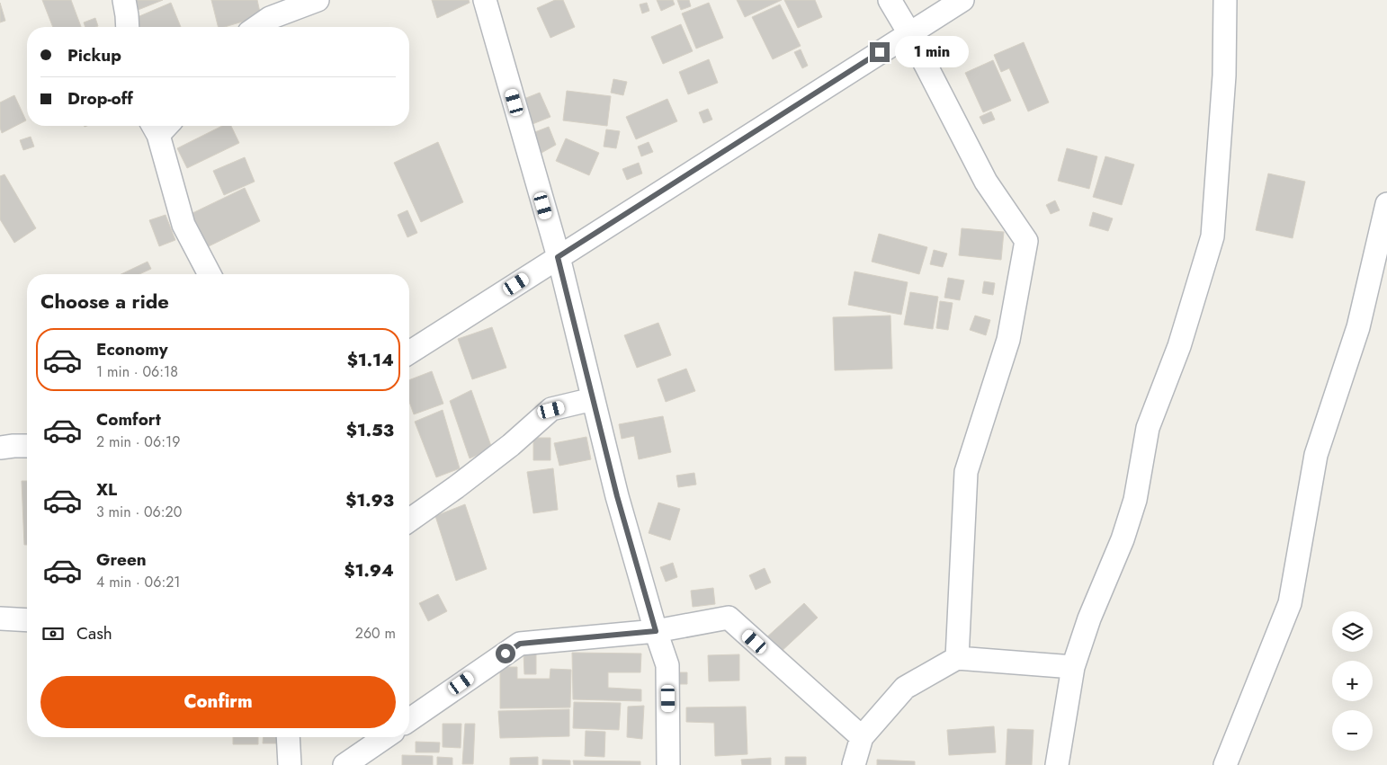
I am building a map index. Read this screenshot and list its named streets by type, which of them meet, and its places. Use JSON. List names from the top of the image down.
{
  "page": {
    "banner": ["Pickup", "Drop-off"],
    "bubble": "1 min",
    "heading": "Choose a ride",
    "list": [
      {
        "name": "Economy",
        "note": "1 min · 06:18",
        "value": "$1.14"
      },
      {
        "name": "Comfort",
        "note": "2 min · 06:19",
        "value": "$1.53"
      },
      {
        "name": "XL",
        "note": "3 min · 06:20",
        "value": "$1.93"
      },
      {
        "name": "Green",
        "note": "4 min · 06:21",
        "value": "$1.94"
      }
    ],
    "pay": ["Cash", "260 m"],
    "map_buttons": ["+", "−"],
    "buttons": "Confirm"
  }
}
